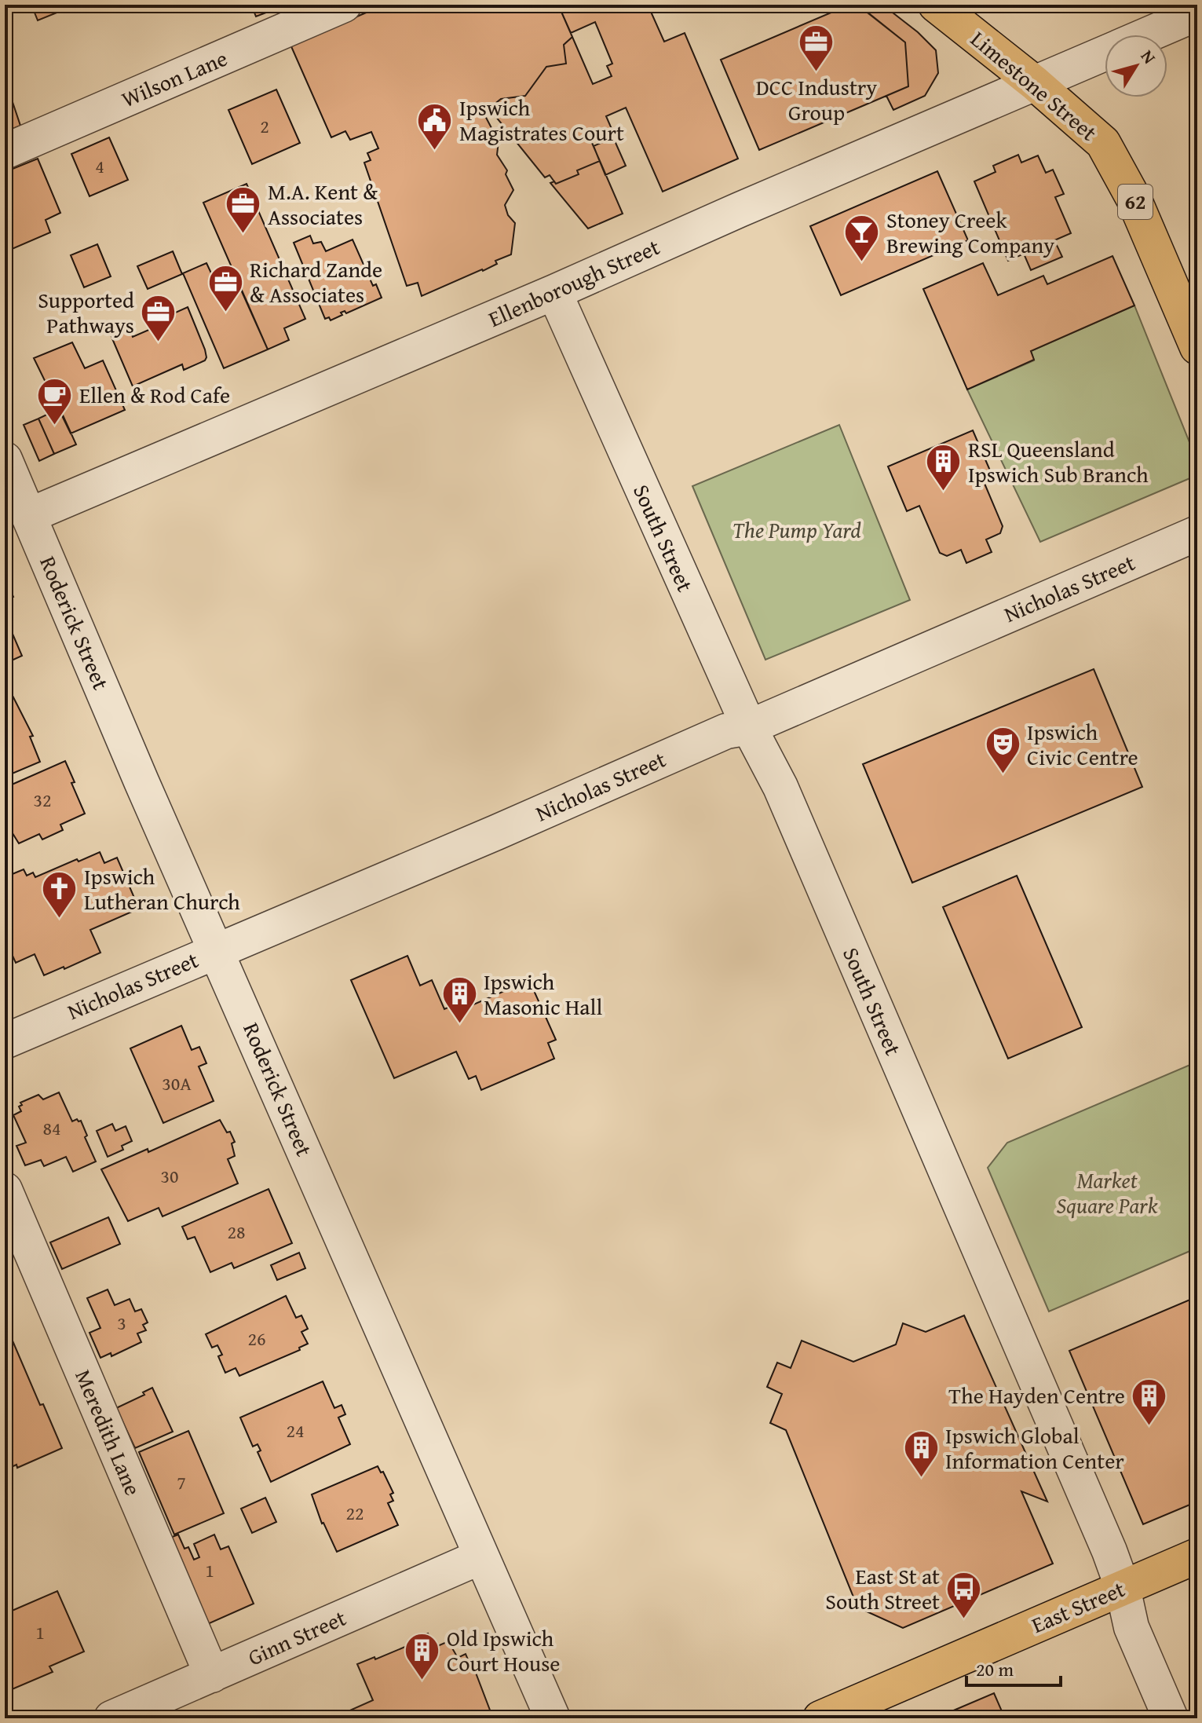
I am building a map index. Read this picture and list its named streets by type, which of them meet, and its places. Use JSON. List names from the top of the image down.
{
  "streets": {
    "main road": ["Limestone Street", "62", "East Street"],
    "street": [
      "Wilson Lane",
      "Ellenborough Street",
      "South Street",
      "Nicholas Street",
      "Roderick Street",
      "Meredith Lane",
      "Ginn Street"
    ]
  },
  "crossings": [
    ["Limestone Street", "Ellenborough Street"],
    ["Ellenborough Street", "South Street"],
    ["Ellenborough Street", "Roderick Street"],
    ["South Street", "Nicholas Street"],
    ["South Street", "East Street"],
    ["Nicholas Street", "Roderick Street"],
    ["Roderick Street", "Ginn Street"],
    ["Meredith Lane", "Ginn Street"]
  ],
  "parks": ["The Pump Yard", "Market Square Park"],
  "places": {
    "office": [
      "DCC Industry Group",
      "M.A. Kent & Associates",
      "Richard Zande & Associates",
      "Supported Pathways"
    ],
    "public building": ["Ipswich Magistrates Court"],
    "bar": ["Stoney Creek Brewing Company"],
    "cafe": ["Ellen & Rod Cafe"],
    "building": [
      "RSL Queensland Ipswich Sub Branch",
      "Ipswich Masonic Hall",
      "The Hayden Centre",
      "Ipswich Global Information Center",
      "Old Ipswich Court House"
    ],
    "theatre": ["Ipswich Civic Centre"],
    "church": ["Ipswich Lutheran Church"],
    "bus stop": ["East St at South Street"]
  },
  "house_numbers": [
    "2",
    "4",
    "32",
    "30A",
    "84",
    "30",
    "28",
    "3",
    "26",
    "24",
    "7",
    "22",
    "1",
    "1"
  ],
  "scale_bar": "20 m",
  "north": "top right"
}
